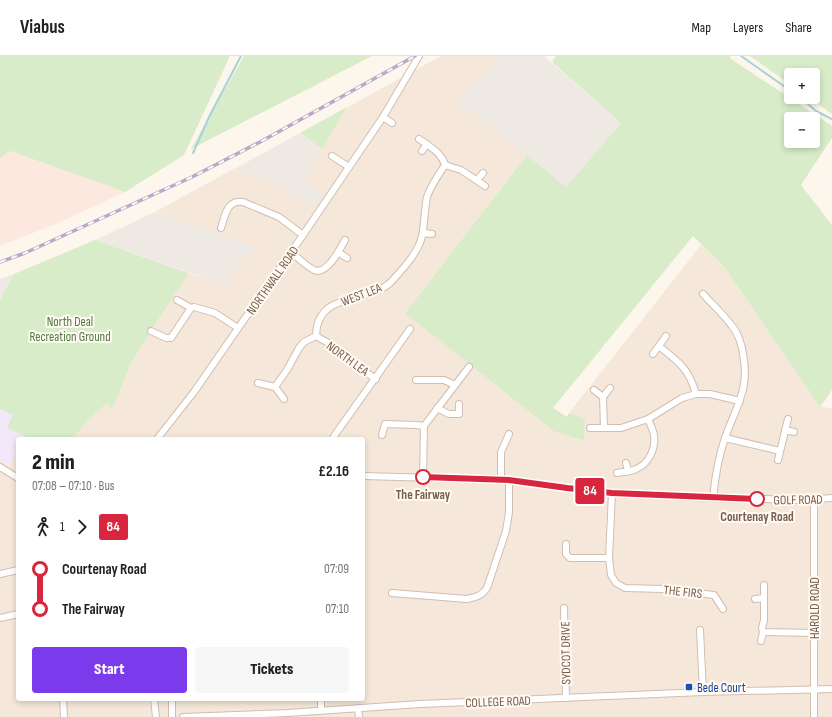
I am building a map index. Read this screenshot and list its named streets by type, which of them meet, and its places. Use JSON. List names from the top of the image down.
{
  "streets": {
    "street": [
      "NORTHWALL ROAD",
      "WEST LEA",
      "NORTH LEA",
      "GOLF ROAD",
      "THE FIRS",
      "HAROLD ROAD",
      "SYDCOT DRIVE",
      "COLLEGE ROAD"
    ]
  },
  "crossings": [
    ["WEST LEA", "NORTH LEA"],
    ["GOLF ROAD", "HAROLD ROAD"],
    ["HAROLD ROAD", "COLLEGE ROAD"],
    ["SYDCOT DRIVE", "COLLEGE ROAD"]
  ],
  "parks": ["North Deal Recreation Ground"],
  "places": {
    "other": ["The Fairway", "Courtenay Road"],
    "transit": ["Bede Court"]
  },
  "lines": ["bus line 84"],
  "page": {
    "header": "Viabus",
    "nav": ["Map", "Layers", "Share"],
    "on_map": "84",
    "map_buttons": ["+", "−"],
    "heading": ["2 min", "07:08 – 07:10 · Bus", "£2.16"],
    "legs": ["1", "84"],
    "list": [
      {
        "name": "Courtenay Road",
        "value": "07:09"
      },
      {
        "name": "The Fairway",
        "value": "07:10"
      }
    ],
    "buttons": ["Start", "Tickets"]
  }
}
